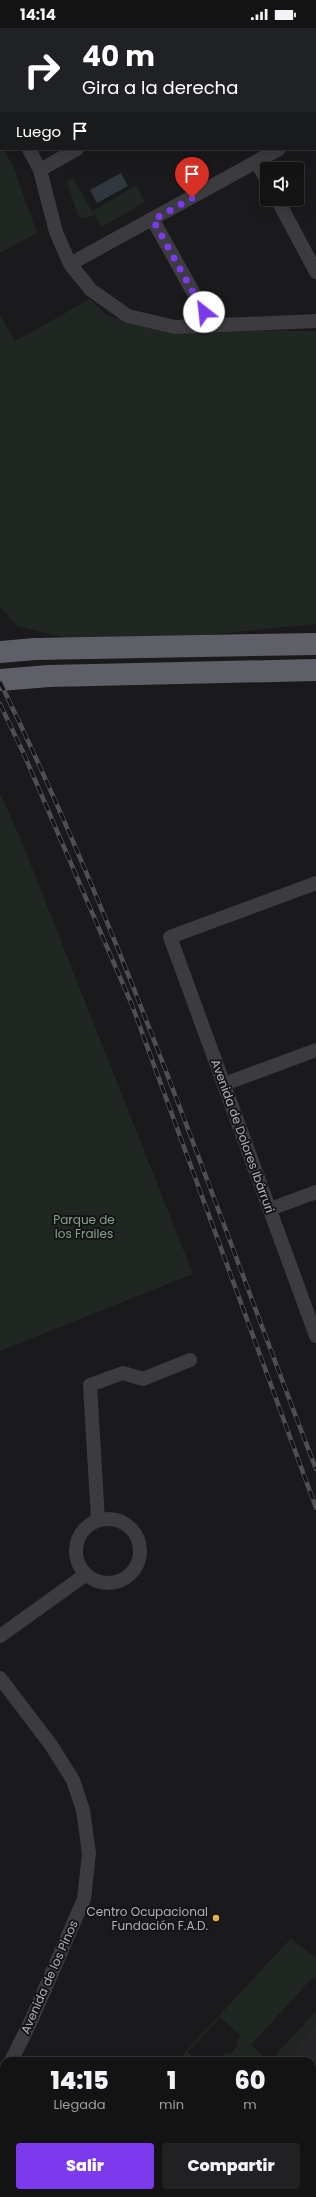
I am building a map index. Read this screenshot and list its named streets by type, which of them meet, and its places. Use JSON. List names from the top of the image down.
{
  "streets": {
    "street": ["Avenida de Dolores Ibárruri", "Avenida de los Pinos"]
  },
  "parks": ["Parque de los Frailes"],
  "places": ["Centro Ocupacional Fundación F.A.D."],
  "page": {
    "status": "14:14",
    "turn": ["40 m", "Gira a la derecha"],
    "then": "Luego",
    "eta": [
      "14:15",
      "Llegada",
      "1",
      "min",
      "60",
      "m"
    ],
    "buttons": ["Salir", "Compartir"]
  }
}
